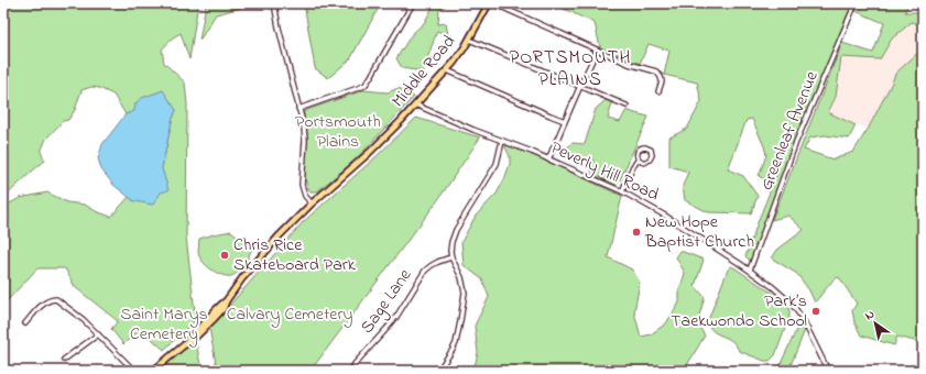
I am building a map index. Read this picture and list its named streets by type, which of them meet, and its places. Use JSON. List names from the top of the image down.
{
  "streets": {
    "main road": ["Middle Road"],
    "street": ["Greenleaf Avenue", "Peverly Hill Road", "Sage Lane"]
  },
  "crossings": [
    ["Middle Road", "Peverly Hill Road"],
    ["Greenleaf Avenue", "Peverly Hill Road"]
  ],
  "districts": ["PORTSMOUTH PLAINS"],
  "parks": ["Portsmouth Plains", "Saint Marys Cemetery", "Calvary Cemetery"],
  "places": ["New Hope Baptist Church", "Chris Rice Skateboard Park", "Park’s Taekwondo School"],
  "north": "top left"
}
